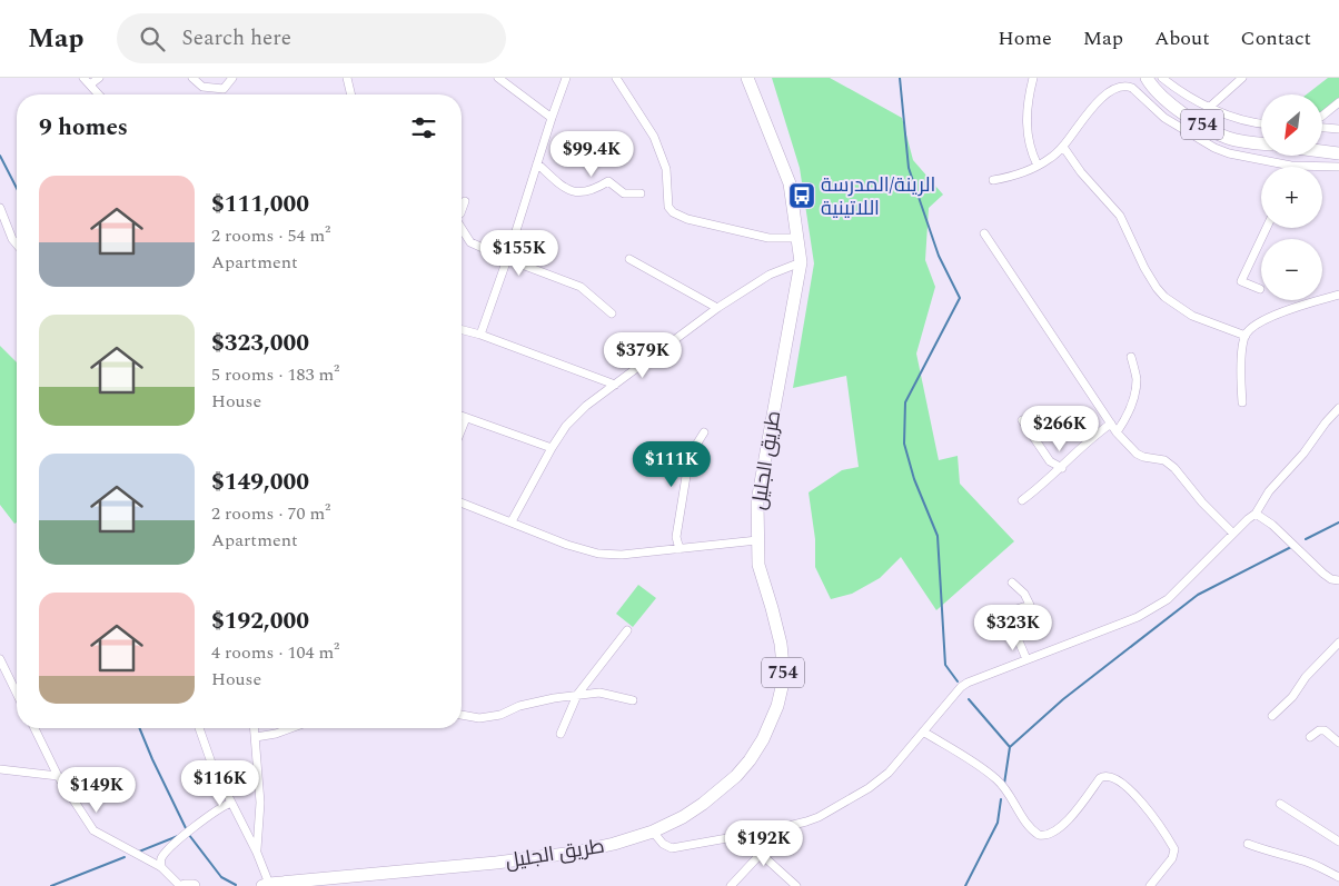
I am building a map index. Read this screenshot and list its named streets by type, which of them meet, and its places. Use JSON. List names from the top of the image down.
{
  "streets": {
    "main road": ["754", "طريق الجليل"]
  },
  "places": {
    "bus stop": ["الرينة/المدرسة اللاتينية"]
  },
  "north": "bottom left",
  "page": {
    "header": "Map",
    "search": "Search here",
    "nav": [
      "Home",
      "Map",
      "About",
      "Contact"
    ],
    "map_buttons": ["+", "−"],
    "heading": "9 homes",
    "price": [
      "$99.4K",
      "$155K",
      "$379K",
      "$266K",
      "$111K",
      "$323K",
      "$116K",
      "$149K",
      "$192K"
    ],
    "list": [
      {
        "name": "$111,000",
        "note": "2 rooms · 54 m² · Apartment"
      },
      {
        "name": "$323,000",
        "note": "5 rooms · 183 m² · House"
      },
      {
        "name": "$149,000",
        "note": "2 rooms · 70 m² · Apartment"
      },
      {
        "name": "$192,000",
        "note": "4 rooms · 104 m² · House"
      }
    ]
  }
}
